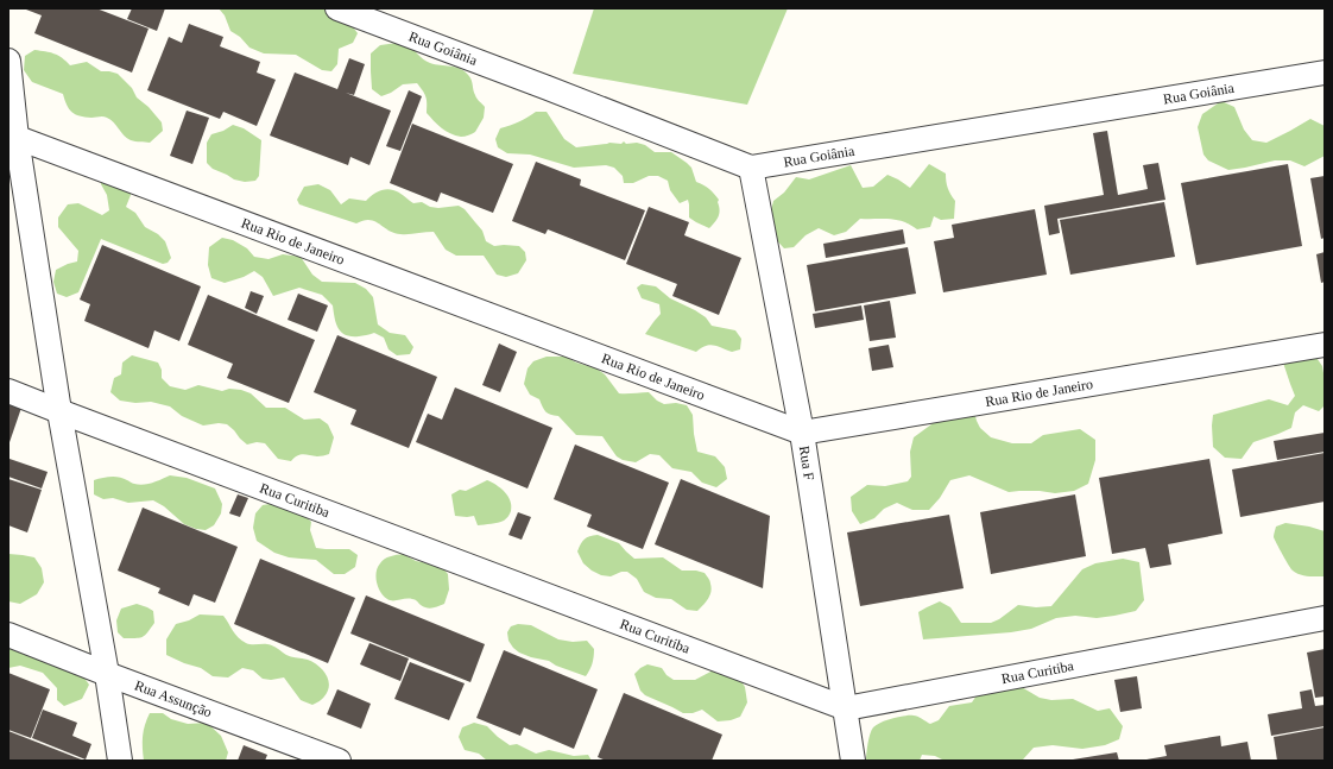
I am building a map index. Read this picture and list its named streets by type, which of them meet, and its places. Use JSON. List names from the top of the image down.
{
  "streets": {
    "street": [
      "Rua Goiânia",
      "Rua Rio de Janeiro",
      "Rua F",
      "Rua Curitiba",
      "Rua Assunção"
    ]
  },
  "crossings": [
    ["Rua Goiânia", "Rua F"],
    ["Rua Rio de Janeiro", "Rua F"],
    ["Rua F", "Rua Curitiba"]
  ]
}
